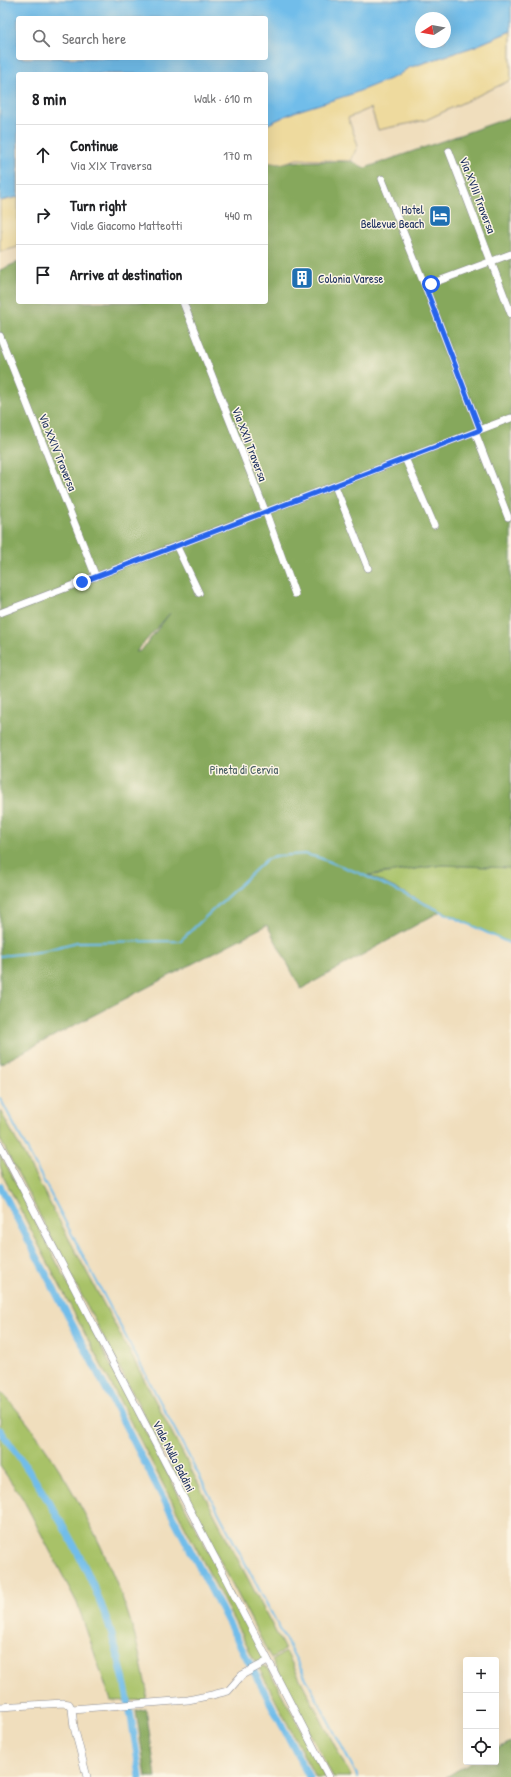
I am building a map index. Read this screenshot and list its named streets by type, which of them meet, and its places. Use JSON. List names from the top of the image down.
{
  "streets": {
    "street": [
      "Via XVIII Traversa",
      "Via XXII Traversa",
      "Via XXIV Traversa",
      "Viale Nullo Baldini"
    ]
  },
  "parks": ["Pineta di Cervia"],
  "places": {
    "hotel": ["Hotel Bellevue Beach"],
    "building": ["Colonia Varese"]
  },
  "north": "left",
  "page": {
    "search": "Search here",
    "heading": ["8 min", "Walk · 610 m"],
    "list": [
      ["Continue", "Via XIX Traversa", "170 m"],
      ["Turn right", "Viale Giacomo Matteotti", "440 m"],
      "Arrive at destination"
    ],
    "map_buttons": ["+", "−"]
  }
}
